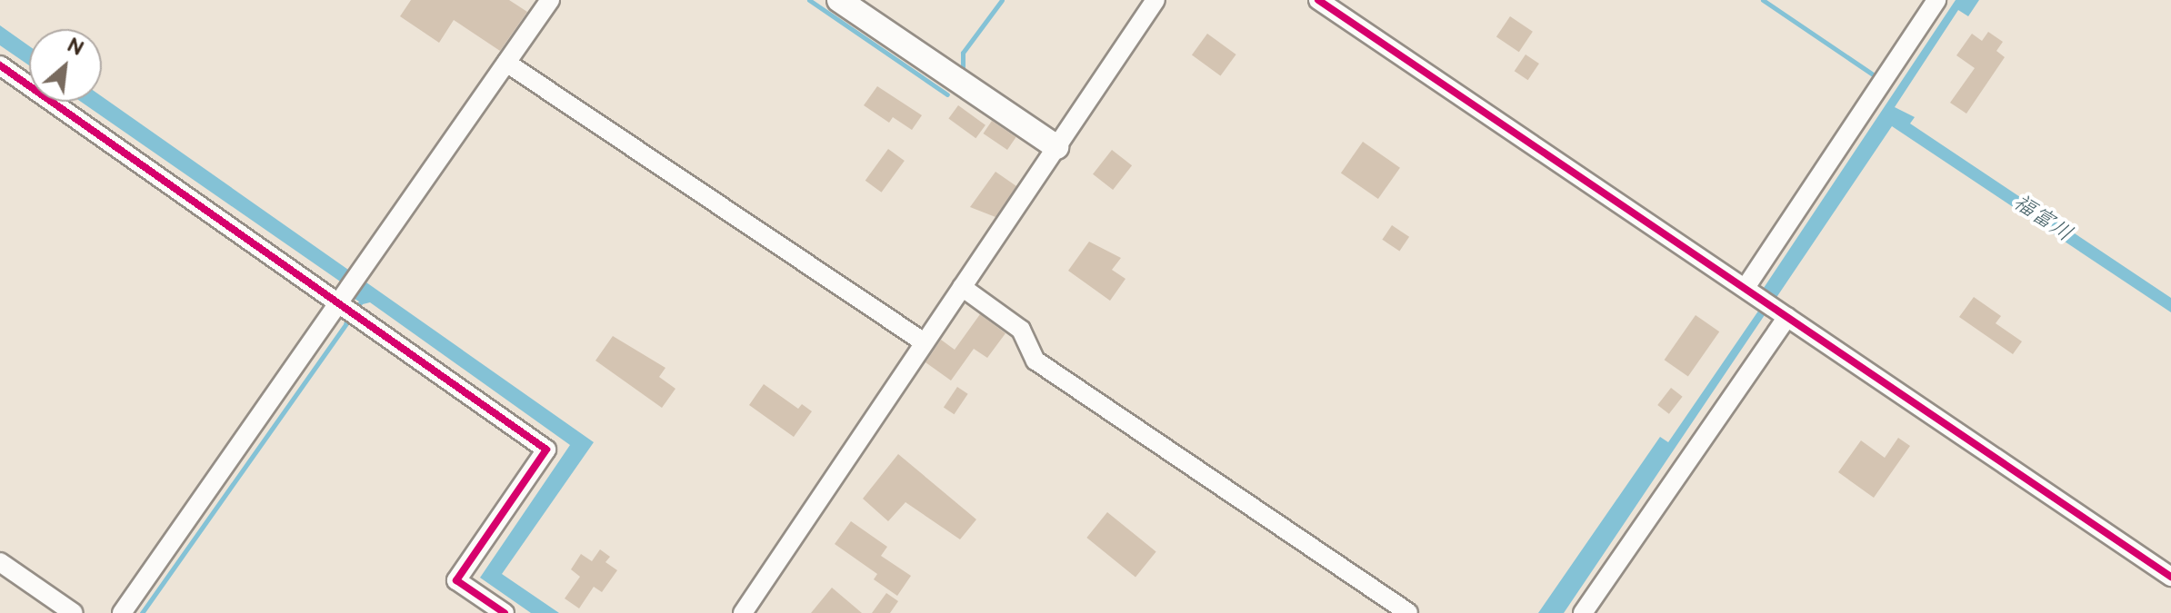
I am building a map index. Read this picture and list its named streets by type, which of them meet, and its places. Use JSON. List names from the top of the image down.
{
  "water": ["福富川"],
  "north": "top right"
}
